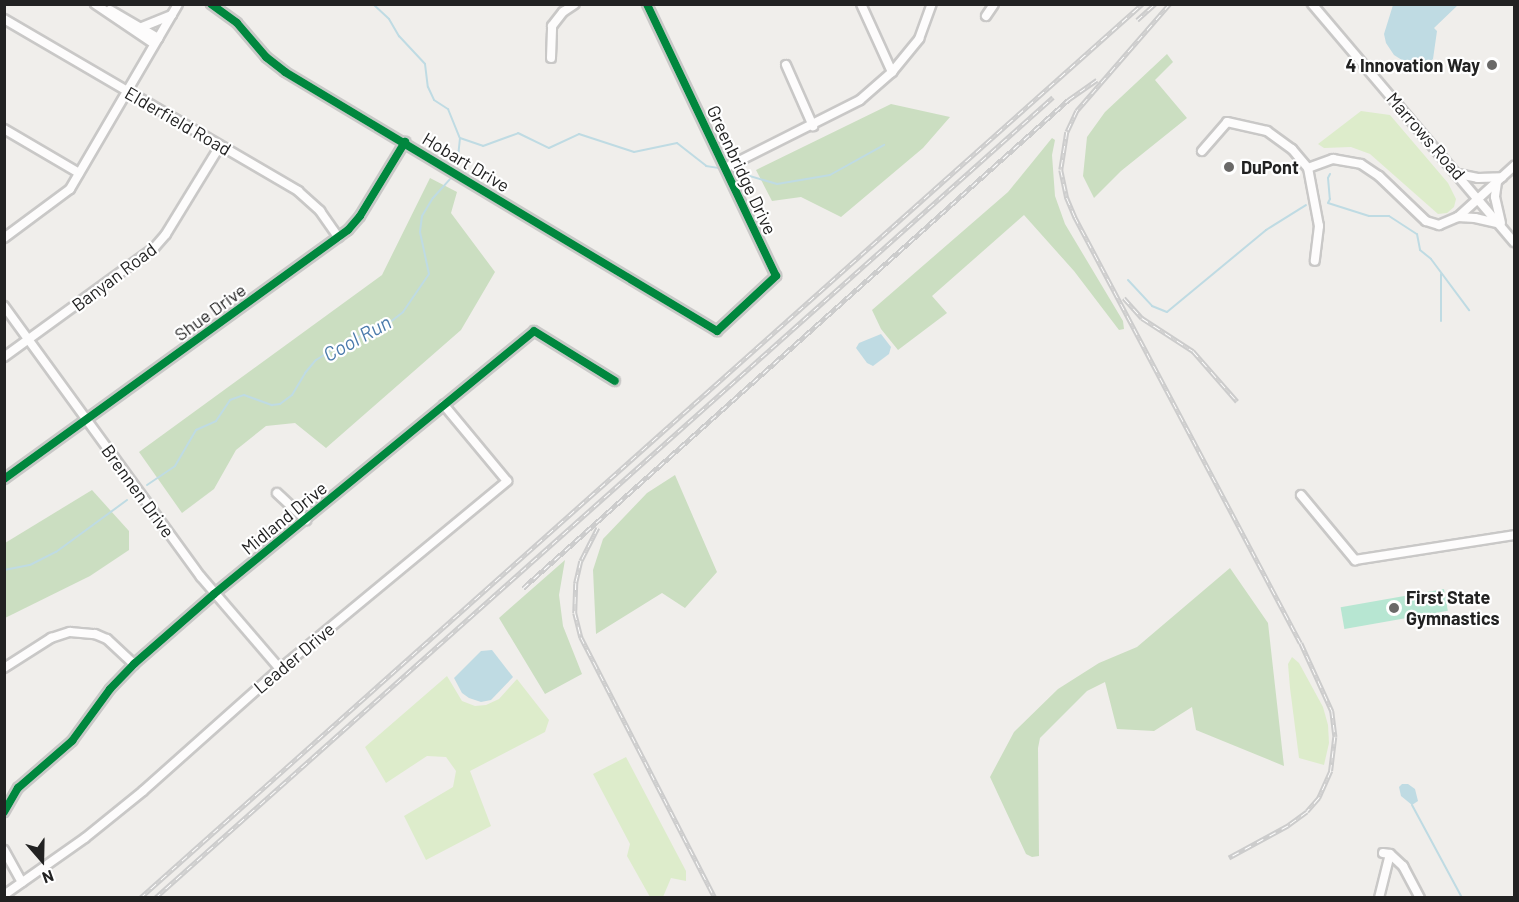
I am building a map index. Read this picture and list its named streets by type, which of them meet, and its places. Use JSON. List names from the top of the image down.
{
  "streets": {
    "street": [
      "Elderfield Road",
      "Marrows Road",
      "Hobart Drive",
      "Greenbridge Drive",
      "Banyan Road",
      "Shue Drive",
      "Brennen Drive",
      "Midland Drive",
      "Leader Drive"
    ]
  },
  "crossings": [
    ["Elderfield Road", "Banyan Road"],
    ["Elderfield Road", "Shue Drive"],
    ["Hobart Drive", "Greenbridge Drive"],
    ["Hobart Drive", "Shue Drive"],
    ["Banyan Road", "Brennen Drive"],
    ["Shue Drive", "Brennen Drive"],
    ["Brennen Drive", "Midland Drive"],
    ["Brennen Drive", "Leader Drive"],
    ["Midland Drive", "Leader Drive"]
  ],
  "water": ["Cool Run"],
  "places": ["4 Innovation Way", "DuPont", "First State Gymnastics"],
  "north": "bottom"
}
